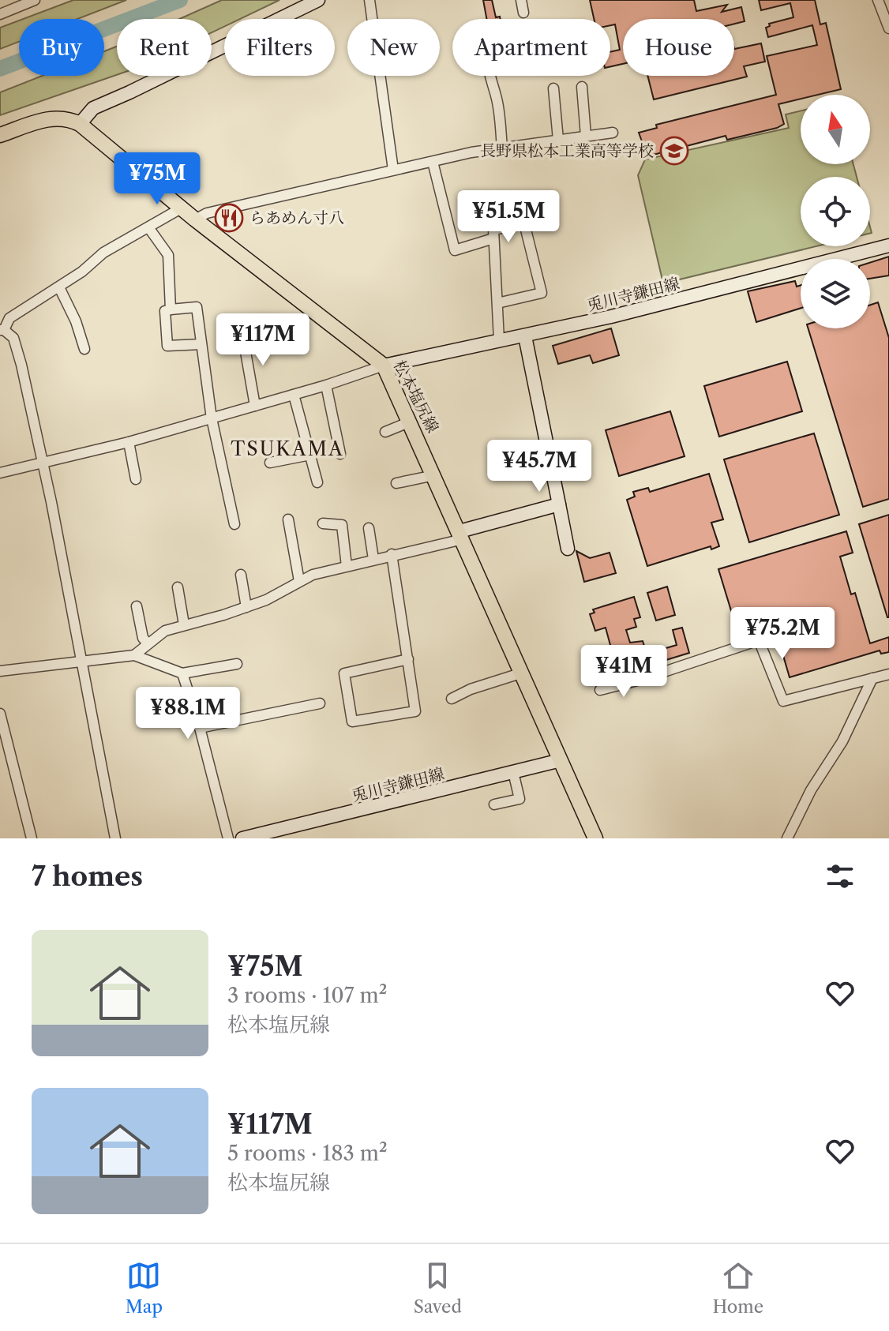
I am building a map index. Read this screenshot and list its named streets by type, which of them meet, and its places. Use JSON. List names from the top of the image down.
{
  "streets": {
    "main road": ["兎川寺鎌田線", "松本塩尻線"]
  },
  "crossings": [
    ["兎川寺鎌田線", "松本塩尻線"]
  ],
  "districts": ["TSUKAMA"],
  "places": {
    "school or university": ["長野県松本工業高等学校"],
    "restaurant": ["らあめん寸八"]
  },
  "north": "top",
  "page": {
    "chip": [
      "Buy",
      "Rent",
      "Filters",
      "New",
      "Apartment",
      "House"
    ],
    "price": [
      "¥75M",
      "¥51.5M",
      "¥117M",
      "¥45.7M",
      "¥75.2M",
      "¥41M",
      "¥88.1M"
    ],
    "heading": "7 homes",
    "list": [
      {
        "name": "¥75M",
        "note": "3 rooms · 107 m² · 松本塩尻線"
      },
      {
        "name": "¥117M",
        "note": "5 rooms · 183 m² · 松本塩尻線"
      }
    ],
    "tabs": ["Map", "Saved", "Home"]
  }
}
